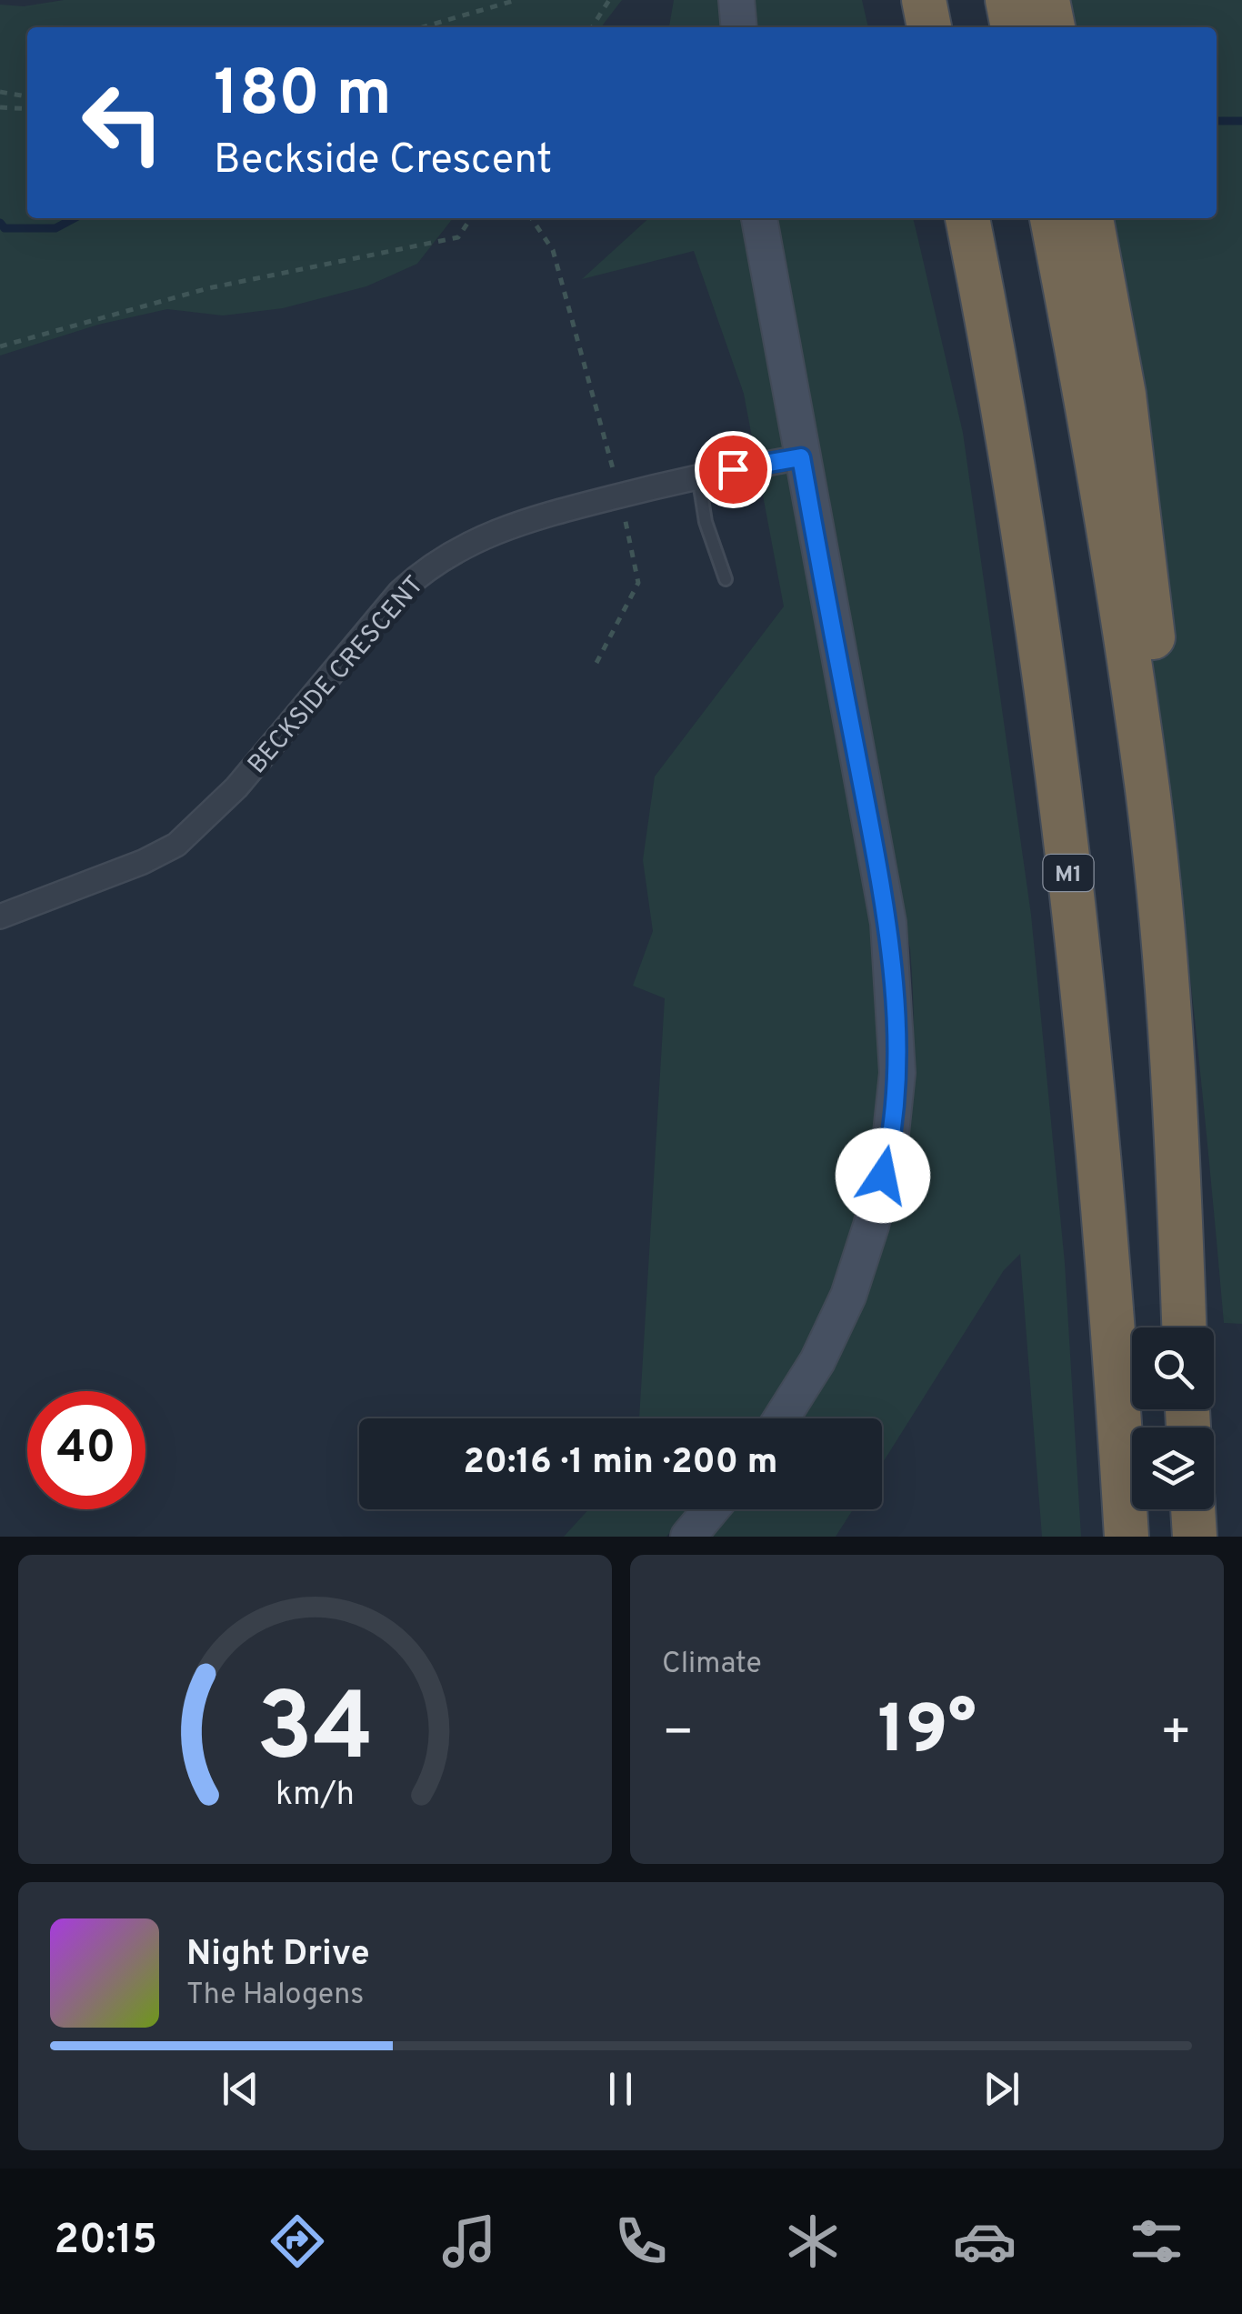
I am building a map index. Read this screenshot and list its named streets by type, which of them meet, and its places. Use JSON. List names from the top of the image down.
{
  "streets": {
    "highway": ["M1"],
    "street": ["BECKSIDE CRESCENT"]
  },
  "page": {
    "turn": ["180 m", "Beckside Crescent"],
    "limit": "40",
    "trip": "20:16 · 1 min · 200 m",
    "tile": "Climate",
    "heat": ["−", "19°", "+"],
    "song": ["Night Drive", "The Halogens"],
    "tabs": "20:15",
    "gauge": ["34", "km/h"]
  }
}
